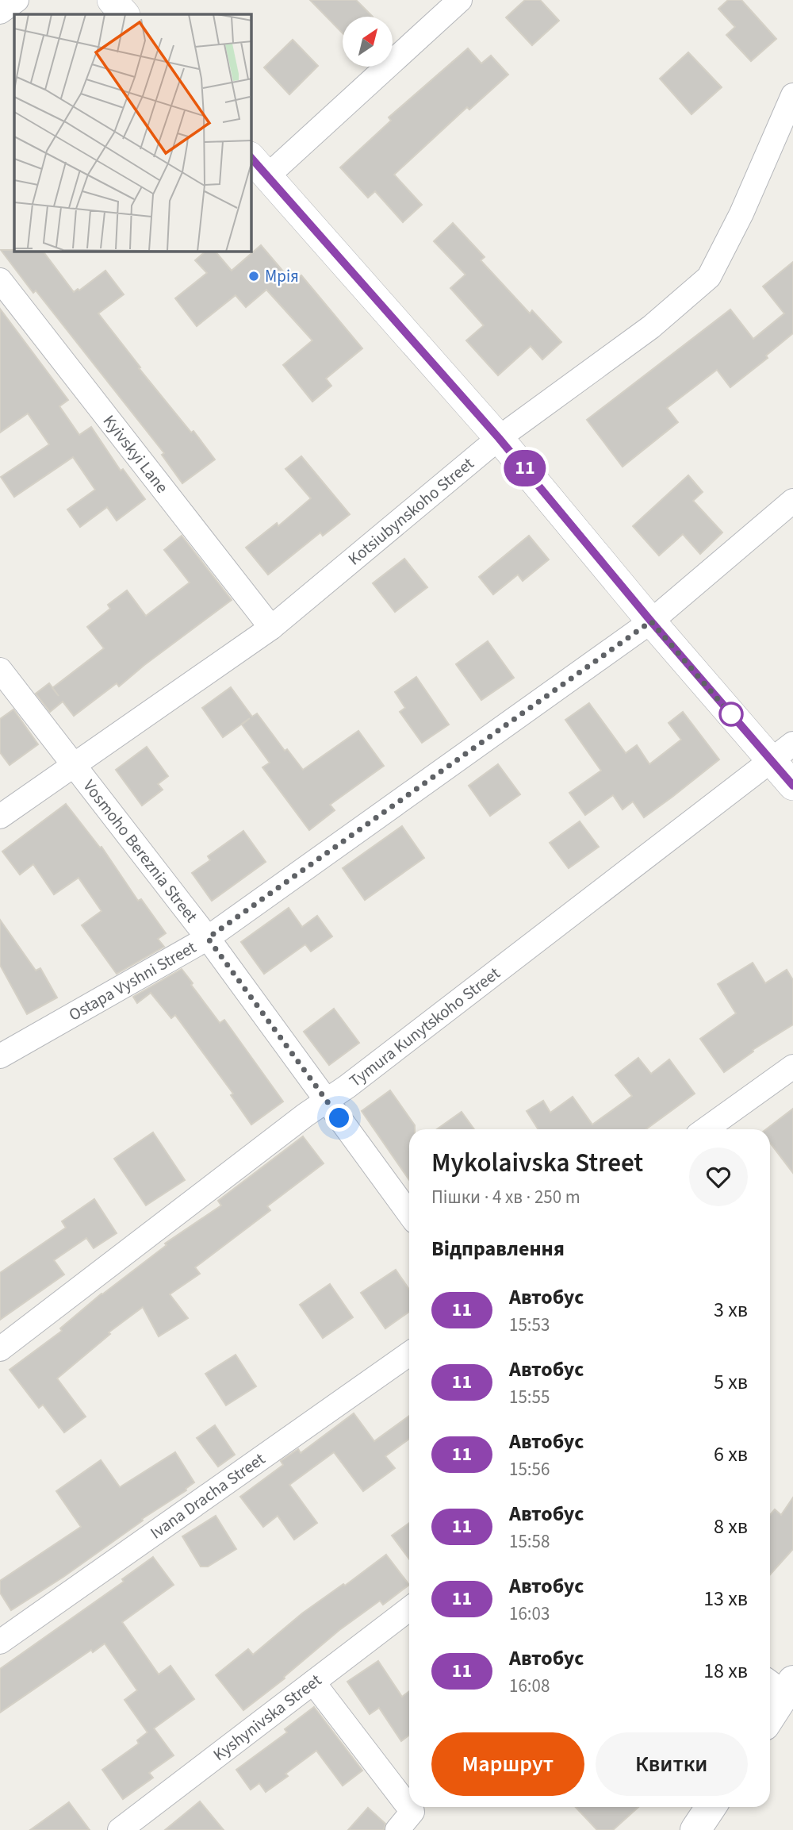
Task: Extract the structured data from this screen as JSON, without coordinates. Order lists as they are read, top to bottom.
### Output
{
  "streets": {
    "street": [
      "Kyivskyi Lane",
      "Kotsiubynskoho Street",
      "Vosmoho Bereznia Street",
      "Ostapa Vyshni Street",
      "Tymura Kunytskoho Street",
      "Ivana Dracha Street",
      "Kyshynivska Street"
    ]
  },
  "crossings": [
    ["Kyivskyi Lane", "Kotsiubynskoho Street"],
    ["Kotsiubynskoho Street", "Vosmoho Bereznia Street"],
    ["Vosmoho Bereznia Street", "Ostapa Vyshni Street"],
    ["Vosmoho Bereznia Street", "Tymura Kunytskoho Street"]
  ],
  "places": ["Мрія"],
  "lines": ["bus line 11"],
  "north": "top right",
  "page": {
    "on_map": "11",
    "heading": [
      ["Mykolaivska Street", "Пішки · 4 хв · 250 m"],
      "Відправлення"
    ],
    "list": [
      {
        "mark": "11",
        "name": "Автобус",
        "note": "15:53",
        "value": "3 хв"
      },
      {
        "mark": "11",
        "name": "Автобус",
        "note": "15:55",
        "value": "5 хв"
      },
      {
        "mark": "11",
        "name": "Автобус",
        "note": "15:56",
        "value": "6 хв"
      },
      {
        "mark": "11",
        "name": "Автобус",
        "note": "15:58",
        "value": "8 хв"
      },
      {
        "mark": "11",
        "name": "Автобус",
        "note": "16:03",
        "value": "13 хв"
      },
      {
        "mark": "11",
        "name": "Автобус",
        "note": "16:08",
        "value": "18 хв"
      }
    ],
    "buttons": ["Маршрут", "Квитки"]
  }
}
